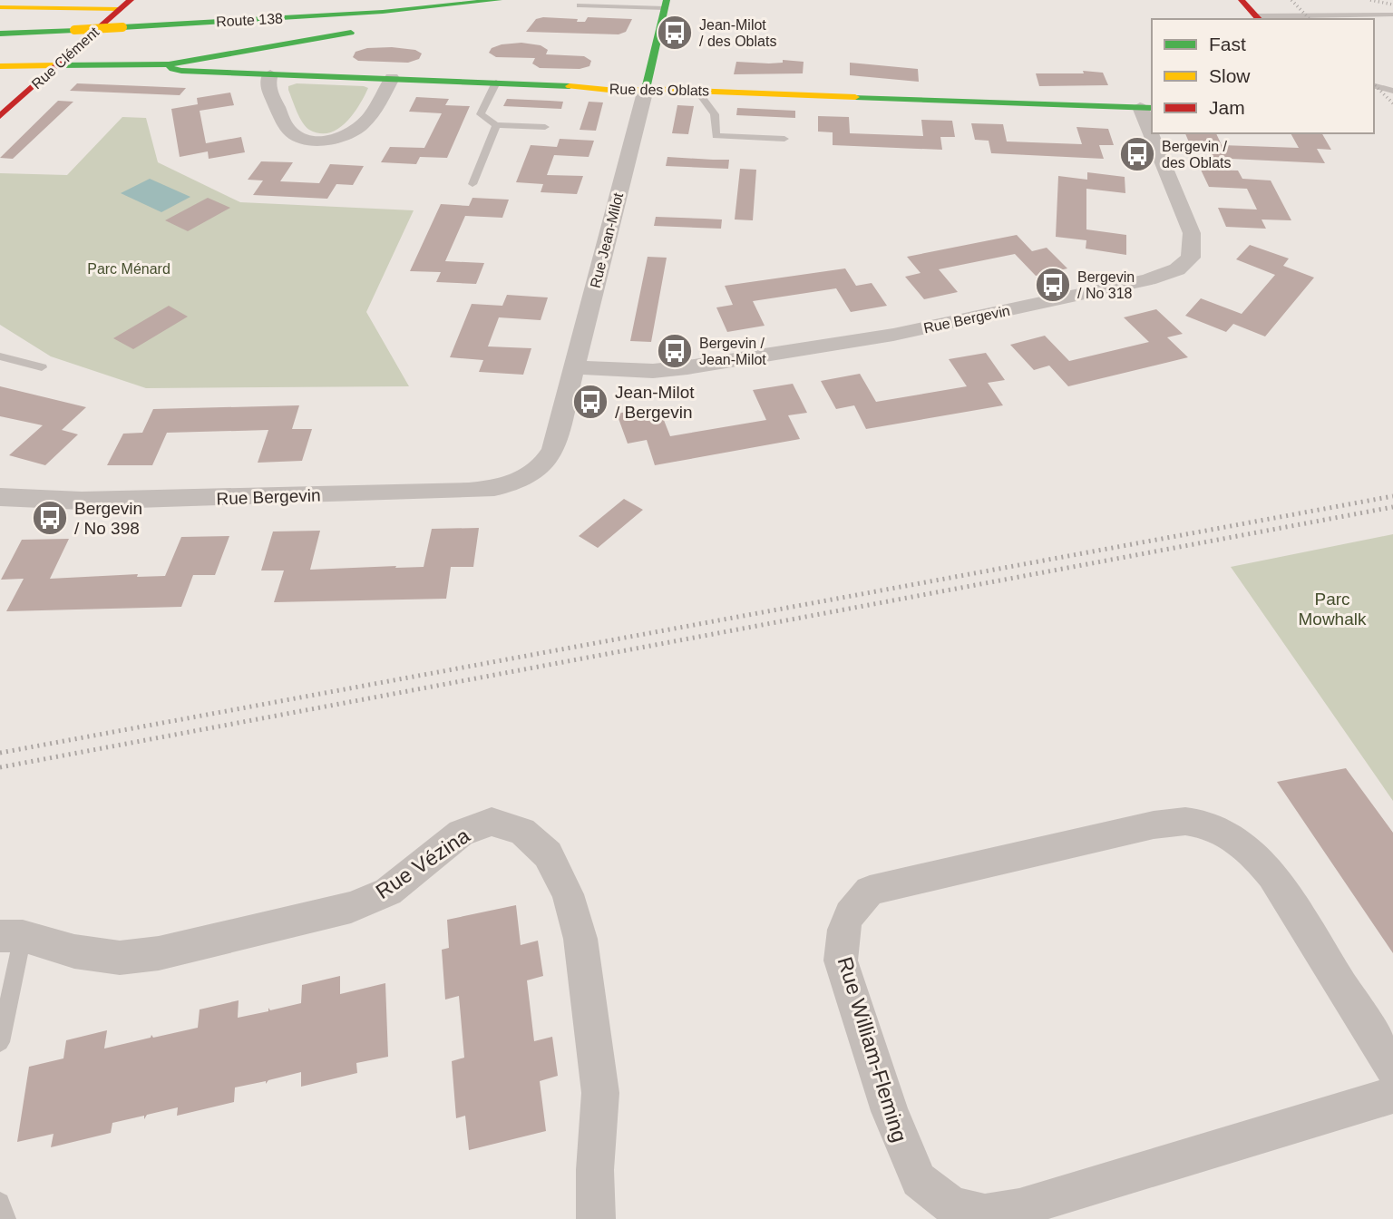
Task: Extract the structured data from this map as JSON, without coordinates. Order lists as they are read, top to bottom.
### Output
{
  "streets": {
    "main road": [
      "Route 138",
      "Rue Clément",
      "Rue des Oblats",
      "Rue Jean-Milot"
    ],
    "street": ["Rue Bergevin", "Rue Vézina", "Rue William-Fleming"]
  },
  "crossings": [
    ["Rue des Oblats", "Rue Jean-Milot"],
    ["Rue Jean-Milot", "Rue Bergevin"]
  ],
  "parks": ["Parc Ménard", "Parc Mowhalk"],
  "places": {
    "bus stop": [
      "Jean-Milot / des Oblats",
      "Bergevin / des Oblats",
      "Bergevin / No 318",
      "Bergevin / Jean-Milot",
      "Jean-Milot / Bergevin",
      "Bergevin / No 398"
    ]
  },
  "legend": ["Fast", "Slow", "Jam"]
}
